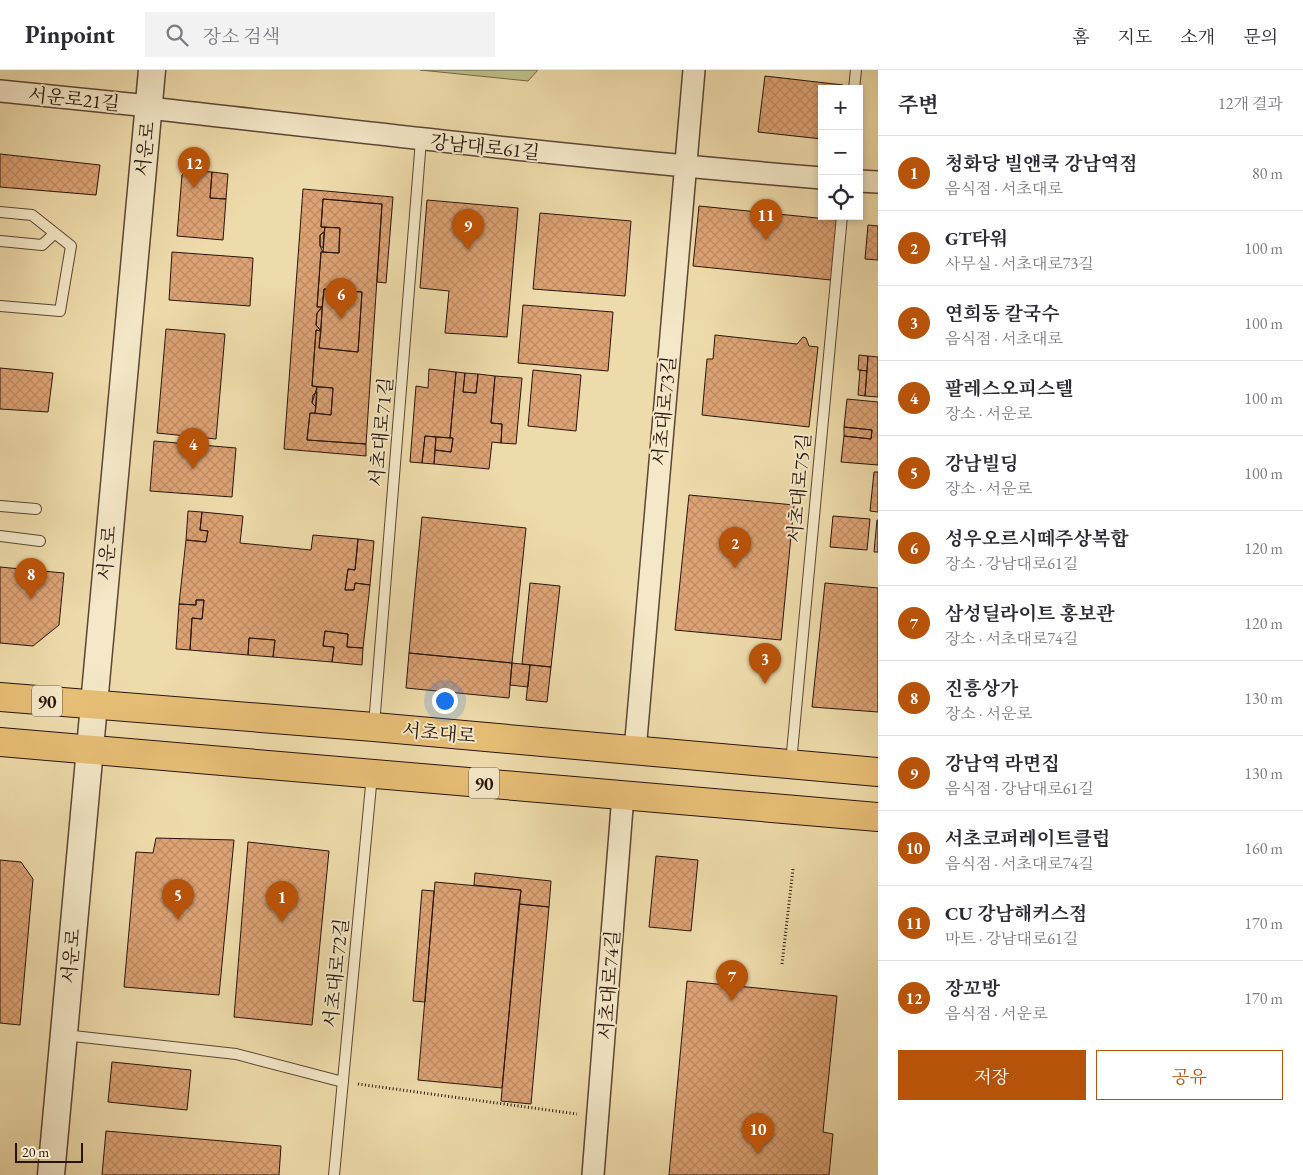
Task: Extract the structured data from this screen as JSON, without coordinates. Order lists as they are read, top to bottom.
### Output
{
  "streets": {
    "main road": ["90", "서초대로"],
    "street": [
      "서운로21길",
      "강남대로61길",
      "서운로",
      "서초대로73길",
      "서초대로74길"
    ],
    "lane": ["서초대로71길", "서초대로75길", "서초대로72길"]
  },
  "crossings": [
    ["서운로21길", "강남대로61길"],
    ["서운로21길", "서운로"],
    ["강남대로61길", "서운로"],
    ["강남대로61길", "서초대로73길"],
    ["강남대로61길", "서초대로71길"],
    ["서운로", "90"],
    ["서운로", "서초대로"],
    ["서초대로73길", "서초대로"],
    ["서초대로71길", "서초대로"],
    ["서초대로75길", "서초대로"],
    ["90", "서초대로72길"],
    ["90", "서초대로74길"]
  ],
  "scale_bar": "20 m",
  "page": {
    "header": "Pinpoint",
    "search": "장소 검색",
    "nav": [
      "홈",
      "지도",
      "소개",
      "문의"
    ],
    "heading": ["주변", "12개 결과"],
    "map_buttons": ["+", "−"],
    "list": [
      {
        "mark": "1",
        "name": "청화당 빌앤쿡 강남역점",
        "note": "음식점 · 서초대로",
        "value": "80 m"
      },
      {
        "mark": "2",
        "name": "GT타워",
        "note": "사무실 · 서초대로73길",
        "value": "100 m"
      },
      {
        "mark": "3",
        "name": "연희동 칼국수",
        "note": "음식점 · 서초대로",
        "value": "100 m"
      },
      {
        "mark": "4",
        "name": "팔레스오피스텔",
        "note": "장소 · 서운로",
        "value": "100 m"
      },
      {
        "mark": "5",
        "name": "강남빌딩",
        "note": "장소 · 서운로",
        "value": "100 m"
      },
      {
        "mark": "6",
        "name": "성우오르시떼주상복합",
        "note": "장소 · 강남대로61길",
        "value": "120 m"
      },
      {
        "mark": "7",
        "name": "삼성딜라이트 홍보관",
        "note": "장소 · 서초대로74길",
        "value": "120 m"
      },
      {
        "mark": "8",
        "name": "진흥상가",
        "note": "장소 · 서운로",
        "value": "130 m"
      },
      {
        "mark": "9",
        "name": "강남역 라면집",
        "note": "음식점 · 강남대로61길",
        "value": "130 m"
      },
      {
        "mark": "10",
        "name": "서초코퍼레이트클럽",
        "note": "음식점 · 서초대로74길",
        "value": "160 m"
      },
      {
        "mark": "11",
        "name": "CU 강남해커스점",
        "note": "마트 · 강남대로61길",
        "value": "170 m"
      },
      {
        "mark": "12",
        "name": "장꼬방",
        "note": "음식점 · 서운로",
        "value": "170 m"
      }
    ],
    "pins": [
      "12",
      "11",
      "9",
      "6",
      "4",
      "2",
      "8",
      "3",
      "5",
      "1",
      "7",
      "10"
    ],
    "buttons": ["저장", "공유"],
    "scale": "20 m"
  }
}
